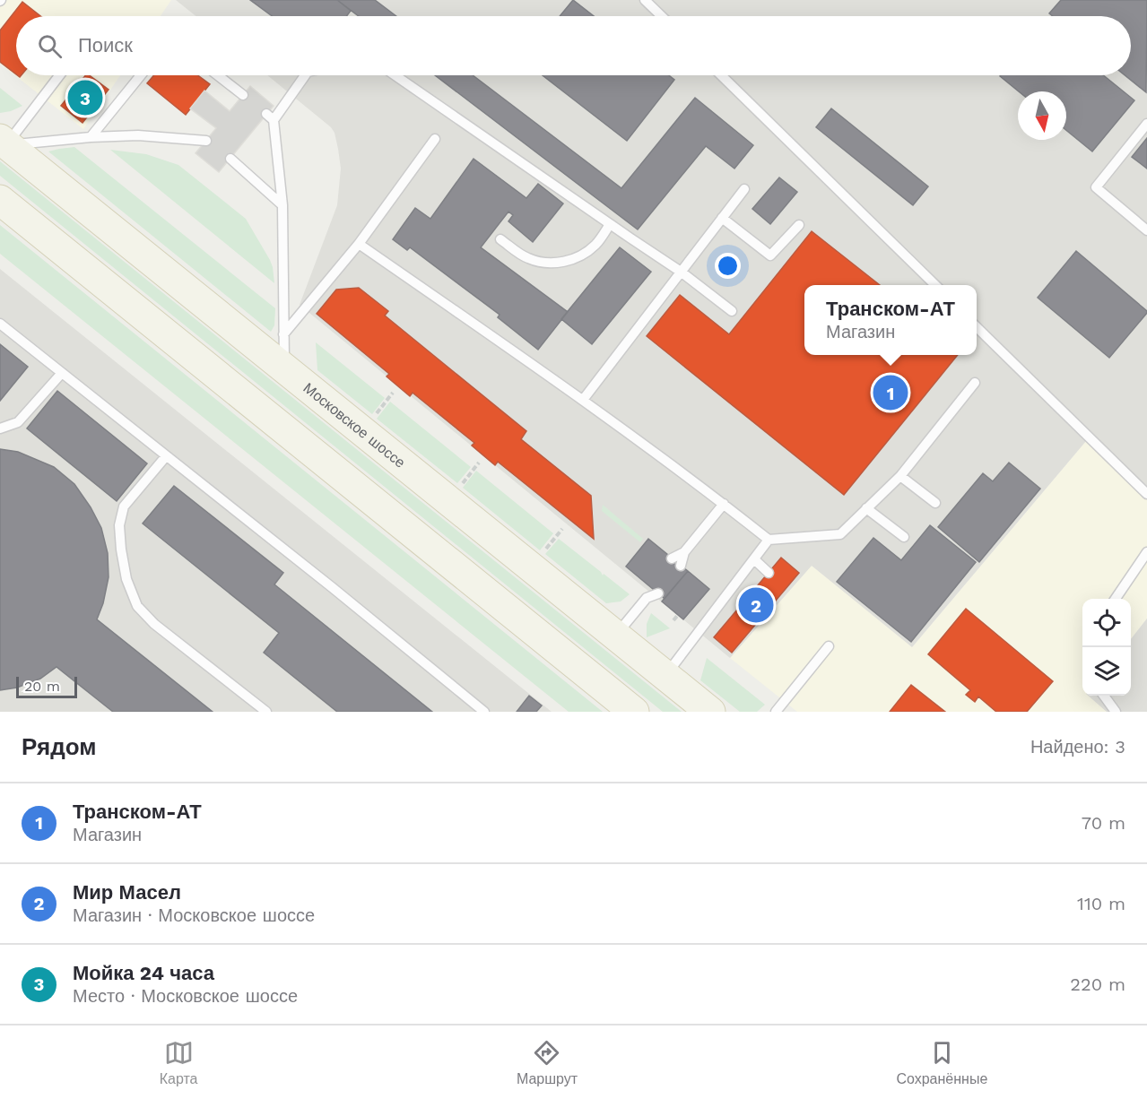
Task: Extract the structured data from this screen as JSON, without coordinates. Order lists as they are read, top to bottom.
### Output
{
  "streets": {
    "main road": ["Московское шоссе"]
  },
  "scale_bar": "20 m",
  "north": "bottom",
  "page": {
    "search": "Поиск",
    "pins": ["3", "1", "2"],
    "popup": ["Транском-АТ", "Магазин"],
    "scale": "20 m",
    "heading": ["Рядом", "Найдено: 3"],
    "list": [
      {
        "mark": "1",
        "name": "Транском-АТ",
        "note": "Магазин",
        "value": "70 m"
      },
      {
        "mark": "2",
        "name": "Мир Масел",
        "note": "Магазин · Московское шоссе",
        "value": "110 m"
      },
      {
        "mark": "3",
        "name": "Мойка 24 часа",
        "note": "Место · Московское шоссе",
        "value": "220 m"
      }
    ],
    "nav": ["Карта", "Маршрут", "Сохранённые"]
  }
}
